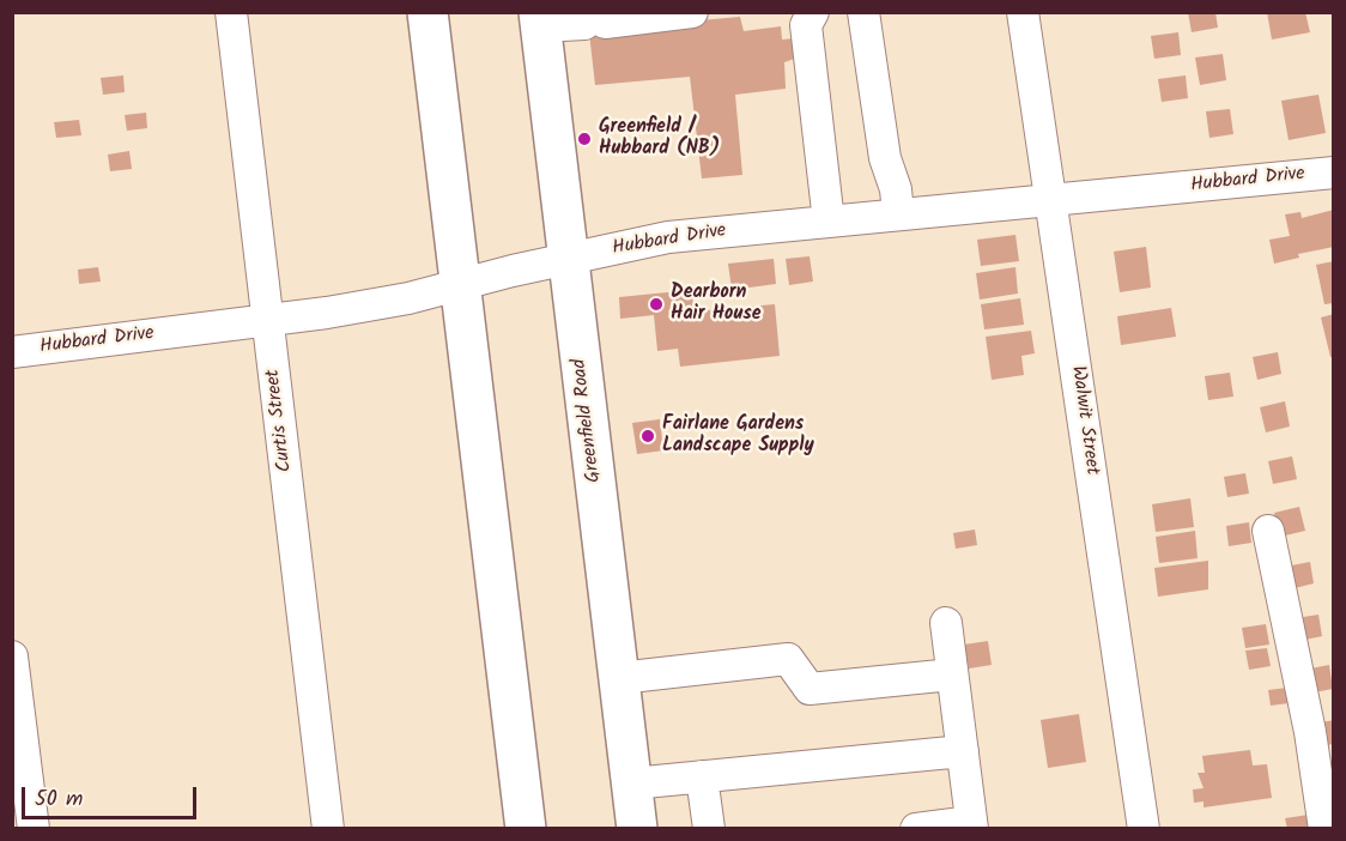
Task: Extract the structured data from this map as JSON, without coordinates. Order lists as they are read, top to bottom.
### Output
{
  "streets": {
    "main road": ["Greenfield Road"],
    "street": ["Hubbard Drive", "Curtis Street", "Walwit Street"]
  },
  "crossings": [
    ["Hubbard Drive", "Curtis Street"],
    ["Hubbard Drive", "Greenfield Road"],
    ["Hubbard Drive", "Walwit Street"]
  ],
  "places": ["Greenfield / Hubbard (NB)", "Dearborn Hair House", "Fairlane Gardens Landscape Supply"],
  "scale_bar": "50 m"
}
